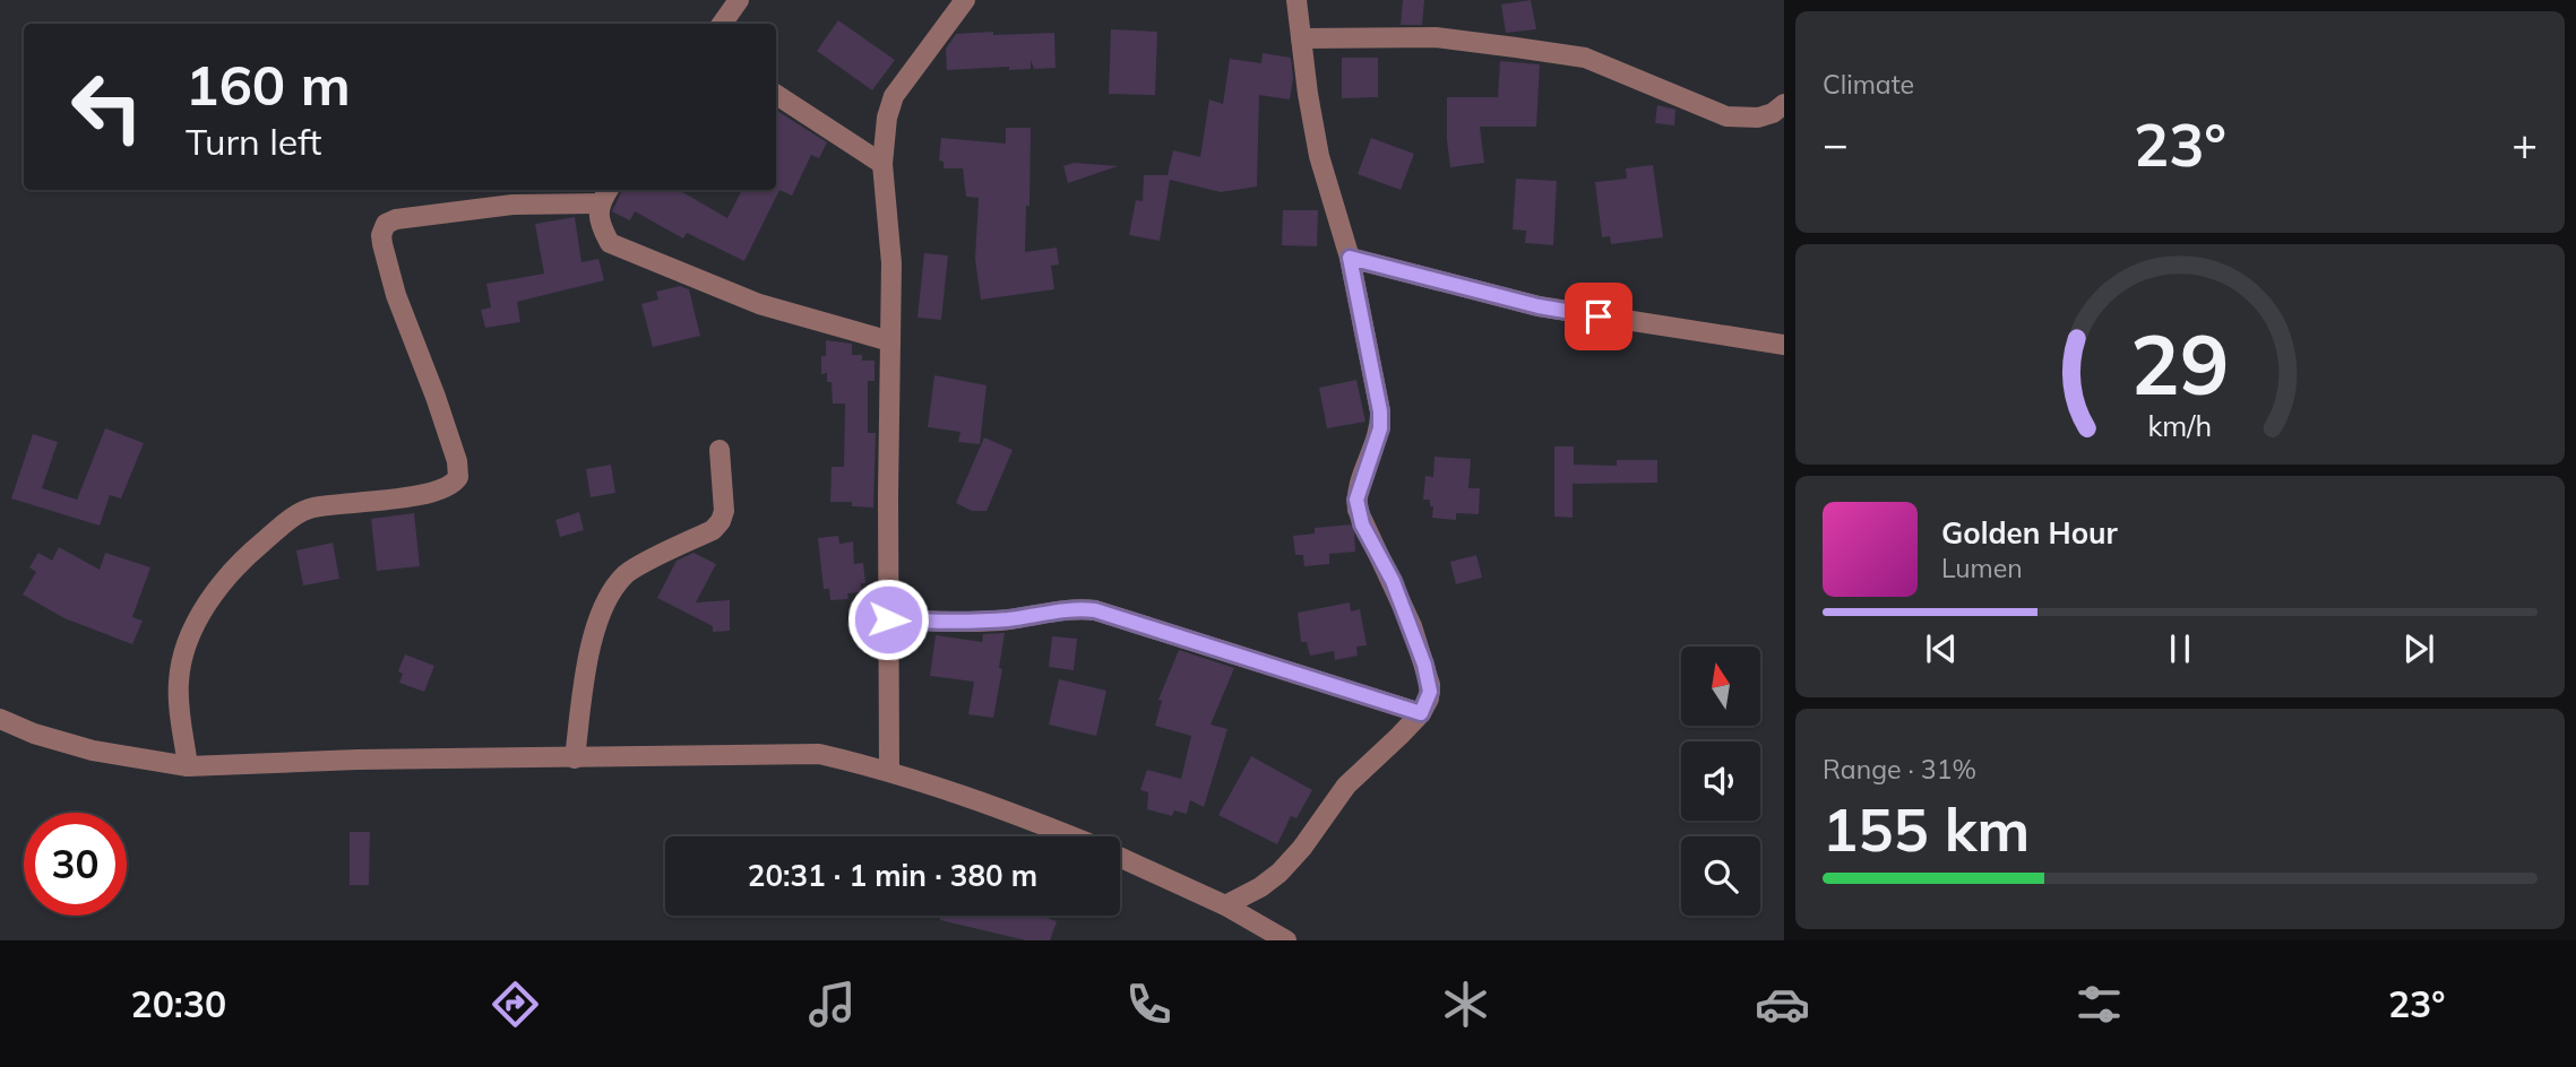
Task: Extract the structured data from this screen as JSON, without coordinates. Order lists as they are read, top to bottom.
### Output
{
  "north": "top",
  "page": {
    "tile": [
      "Climate",
      ["Range · 31%", "155 km"]
    ],
    "turn": ["160 m", "Turn left"],
    "heat": ["−", "23°", "+"],
    "song": ["Golden Hour", "Lumen"],
    "limit": "30",
    "trip": "20:31 · 1 min · 380 m",
    "tabs": ["20:30", "23°"],
    "gauge": ["29", "km/h"]
  }
}
